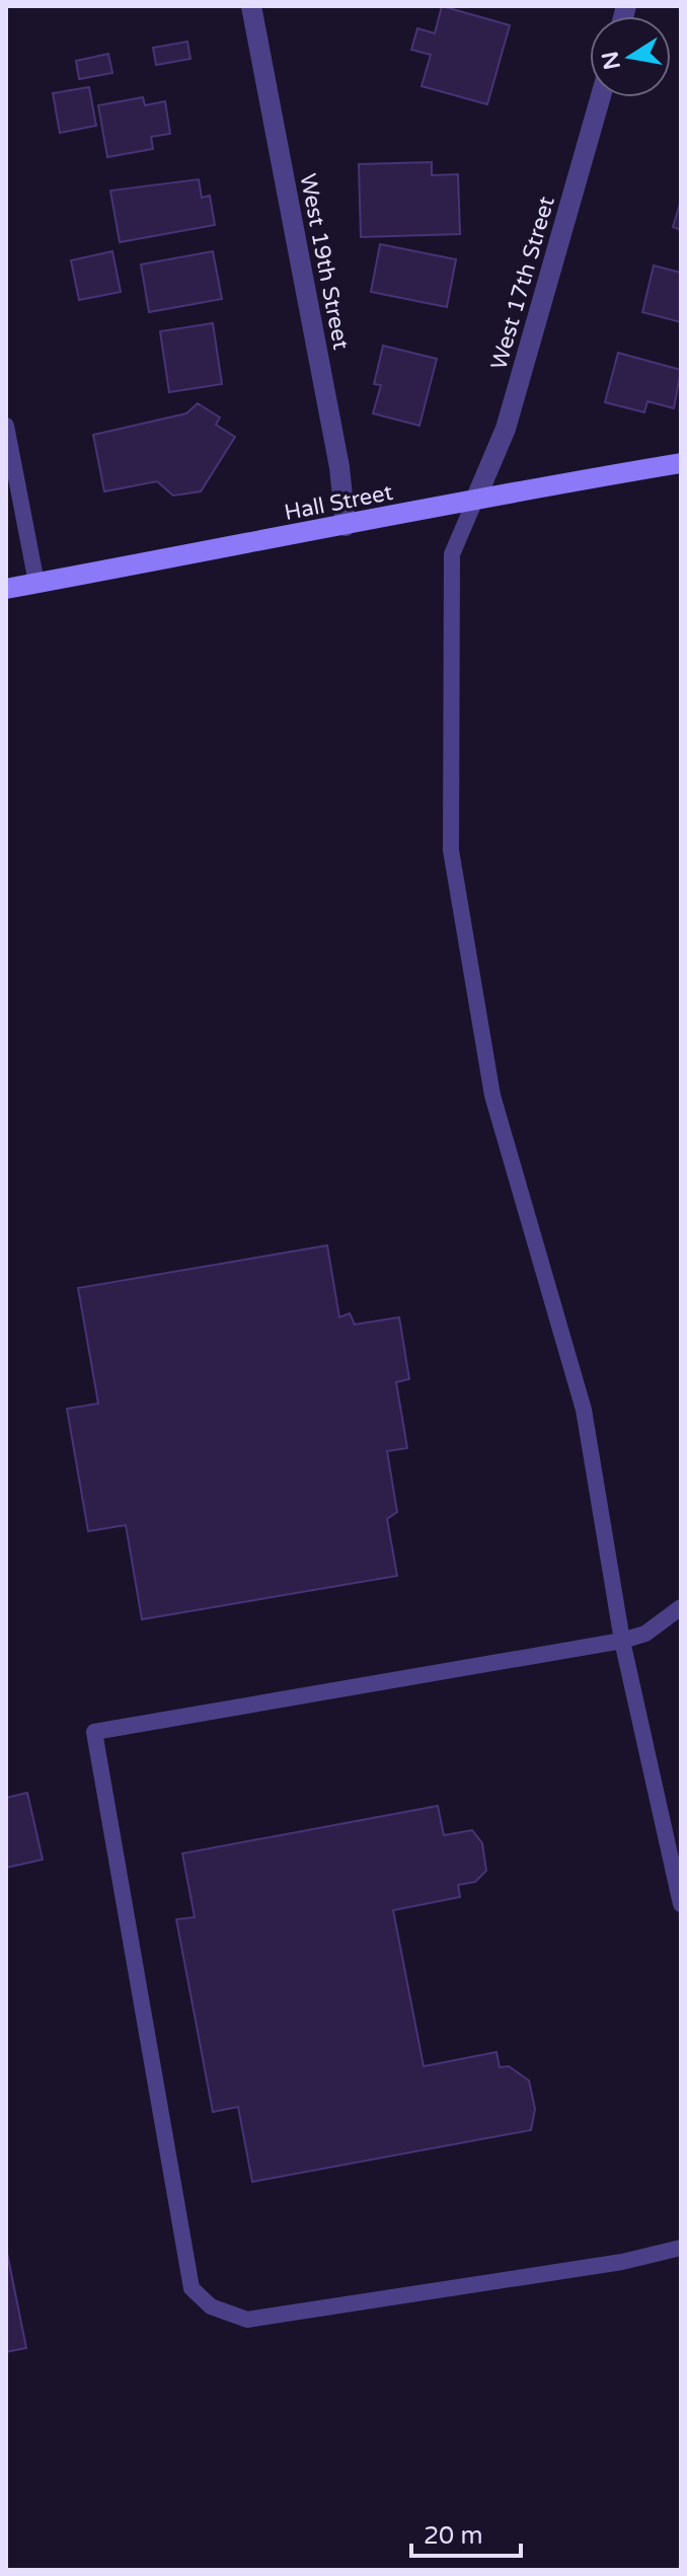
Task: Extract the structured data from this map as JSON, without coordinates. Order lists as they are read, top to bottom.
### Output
{
  "streets": {
    "street": ["West 19th Street", "West 17th Street", "Hall Street"]
  },
  "crossings": [
    ["West 19th Street", "Hall Street"],
    ["West 17th Street", "Hall Street"]
  ],
  "scale_bar": "20 m",
  "north": "left"
}
